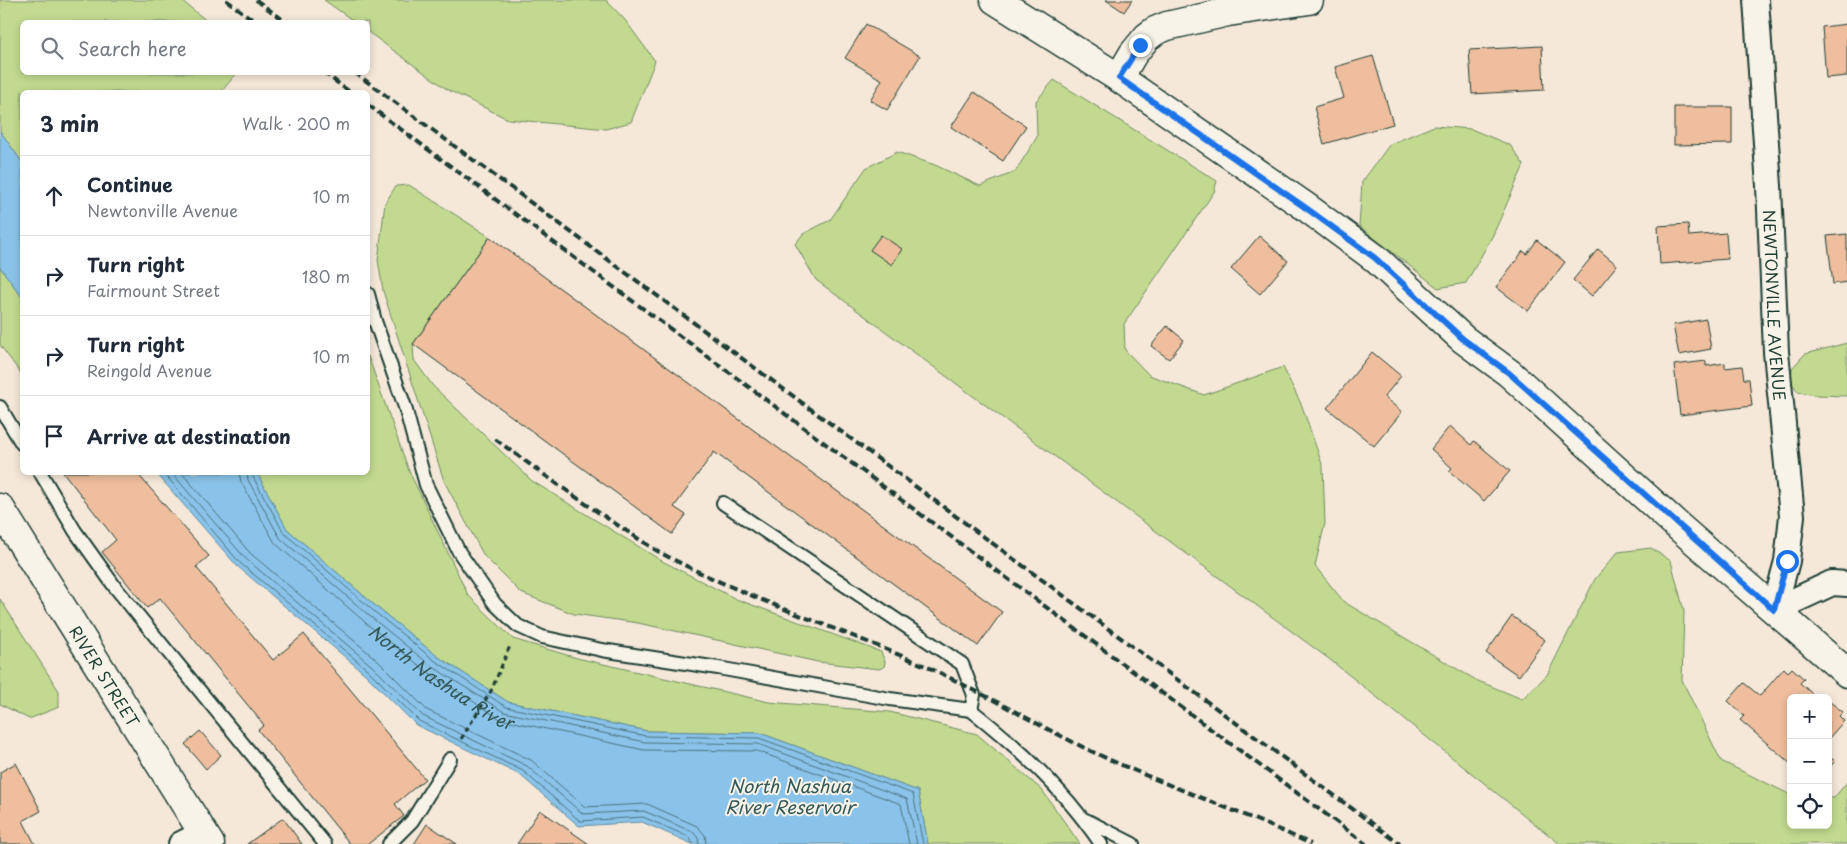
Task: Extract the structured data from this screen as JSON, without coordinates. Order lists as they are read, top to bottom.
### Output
{
  "streets": {
    "main road": ["RIVER STREET"],
    "street": ["NEWTONVILLE AVENUE"]
  },
  "water": ["North Nashua River", "North Nashua River Reservoir"],
  "page": {
    "search": "Search here",
    "heading": ["3 min", "Walk · 200 m"],
    "list": [
      ["Continue", "Newtonville Avenue", "10 m"],
      ["Turn right", "Fairmount Street", "180 m"],
      ["Turn right", "Reingold Avenue", "10 m"],
      "Arrive at destination"
    ],
    "map_buttons": ["+", "−"]
  }
}
